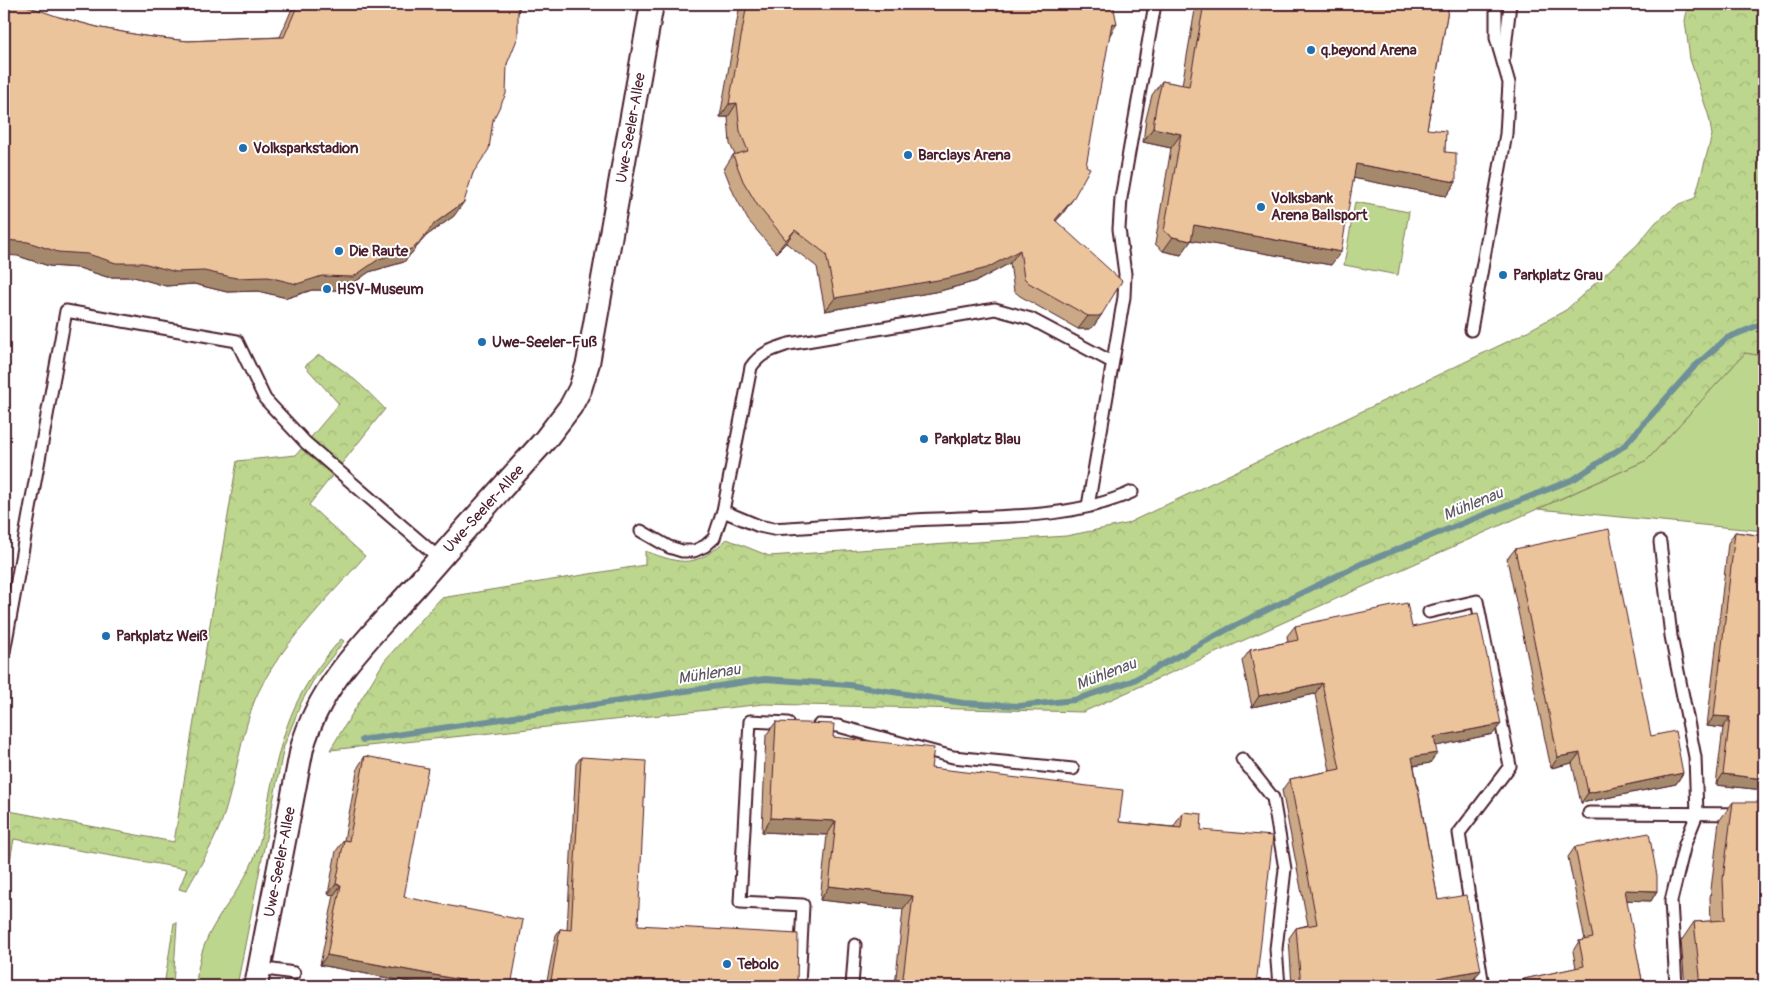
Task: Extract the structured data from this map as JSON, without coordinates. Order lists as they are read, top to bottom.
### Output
{
  "streets": {
    "street": ["Uwe-Seeler-Allee"]
  },
  "water": ["Mühlenau"],
  "places": [
    "q.beyond Arena",
    "Volksparkstadion",
    "Barclays Arena",
    "Volksbank Arena Ballsport",
    "Die Raute",
    "Parkplatz Grau",
    "HSV-Museum",
    "Uwe-Seeler-Fuß",
    "Parkplatz Blau",
    "Parkplatz Weiß",
    "Tebolo"
  ]
}
